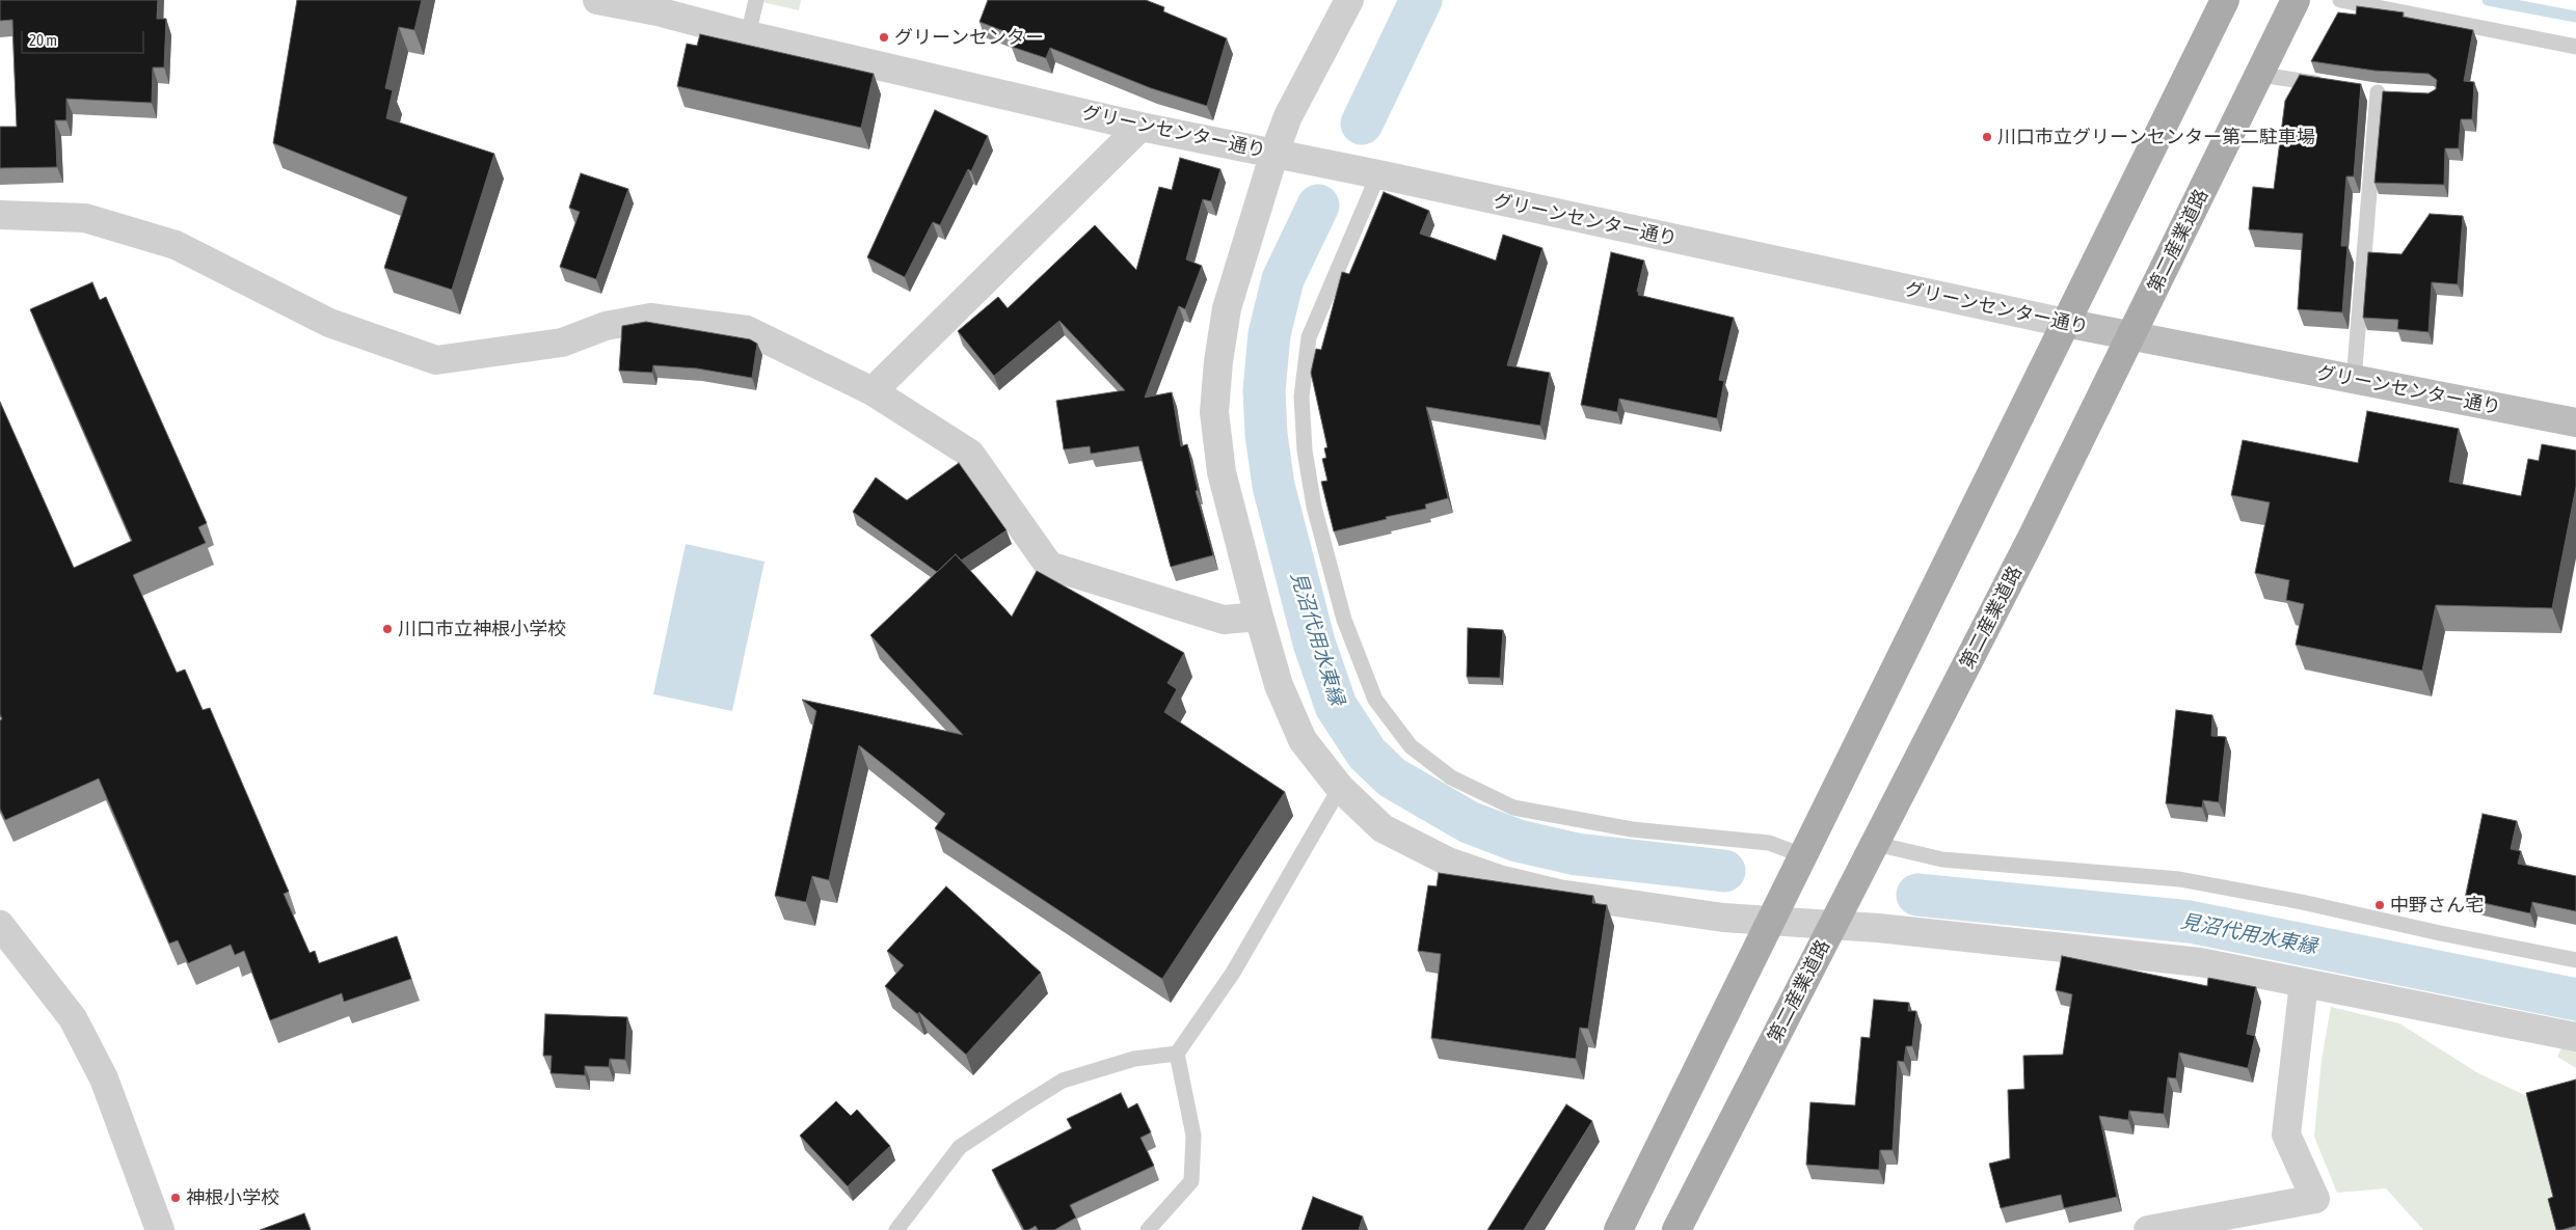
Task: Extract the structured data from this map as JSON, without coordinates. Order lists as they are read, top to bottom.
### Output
{
  "streets": {
    "main road": ["グリーンセンター通り", "第二産業道路"]
  },
  "crossings": [
    ["グリーンセンター通り", "第二産業道路"]
  ],
  "water": ["見沼代用水東縁"],
  "places": [
    "グリーンセンター",
    "川口市立グリーンセンター第二駐車場",
    "川口市立神根小学校",
    "中野さん宅",
    "神根小学校"
  ],
  "scale_bar": "20 m"
}
